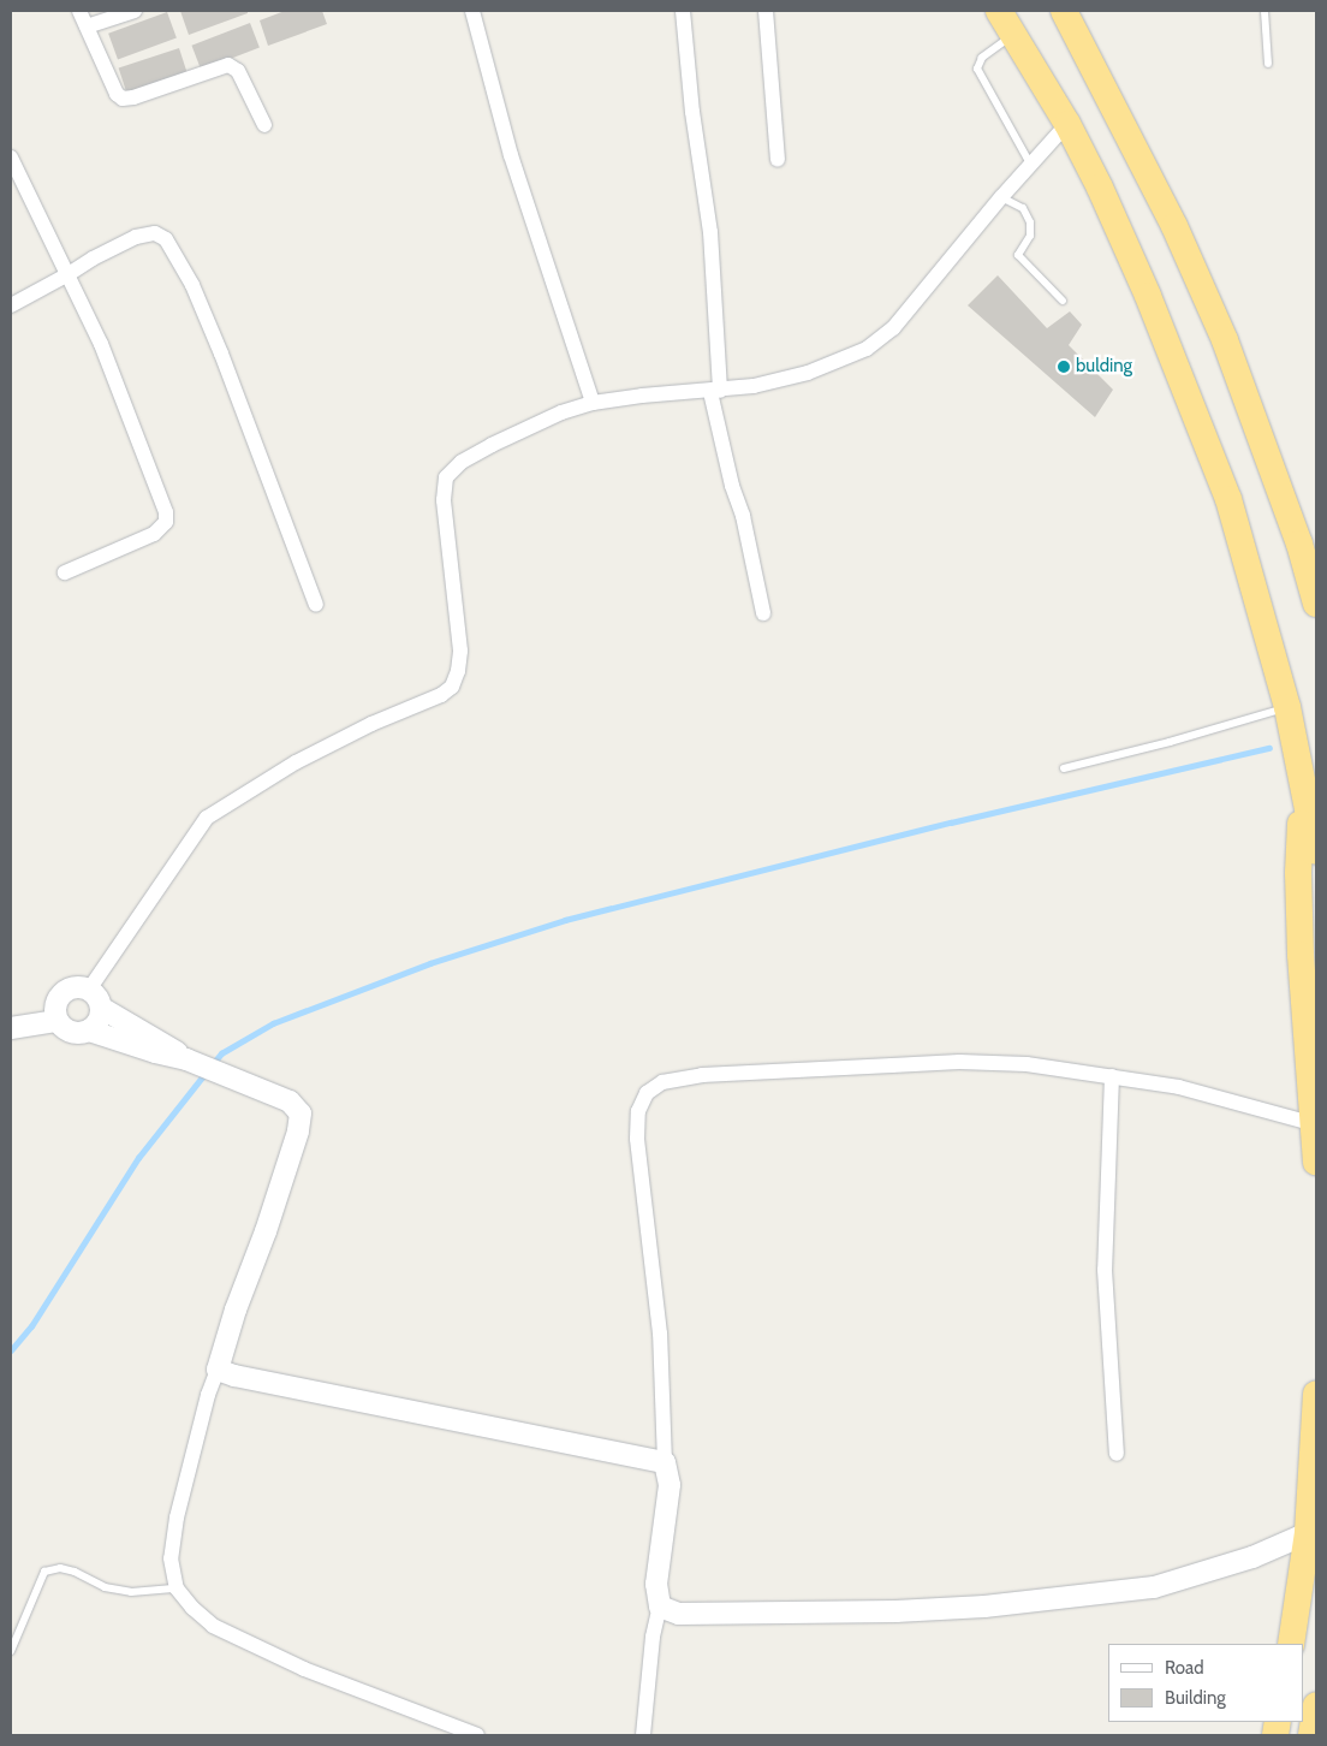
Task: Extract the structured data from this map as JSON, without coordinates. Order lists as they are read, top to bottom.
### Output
{
  "places": ["bulding"],
  "legend": ["Road", "Building"]
}
